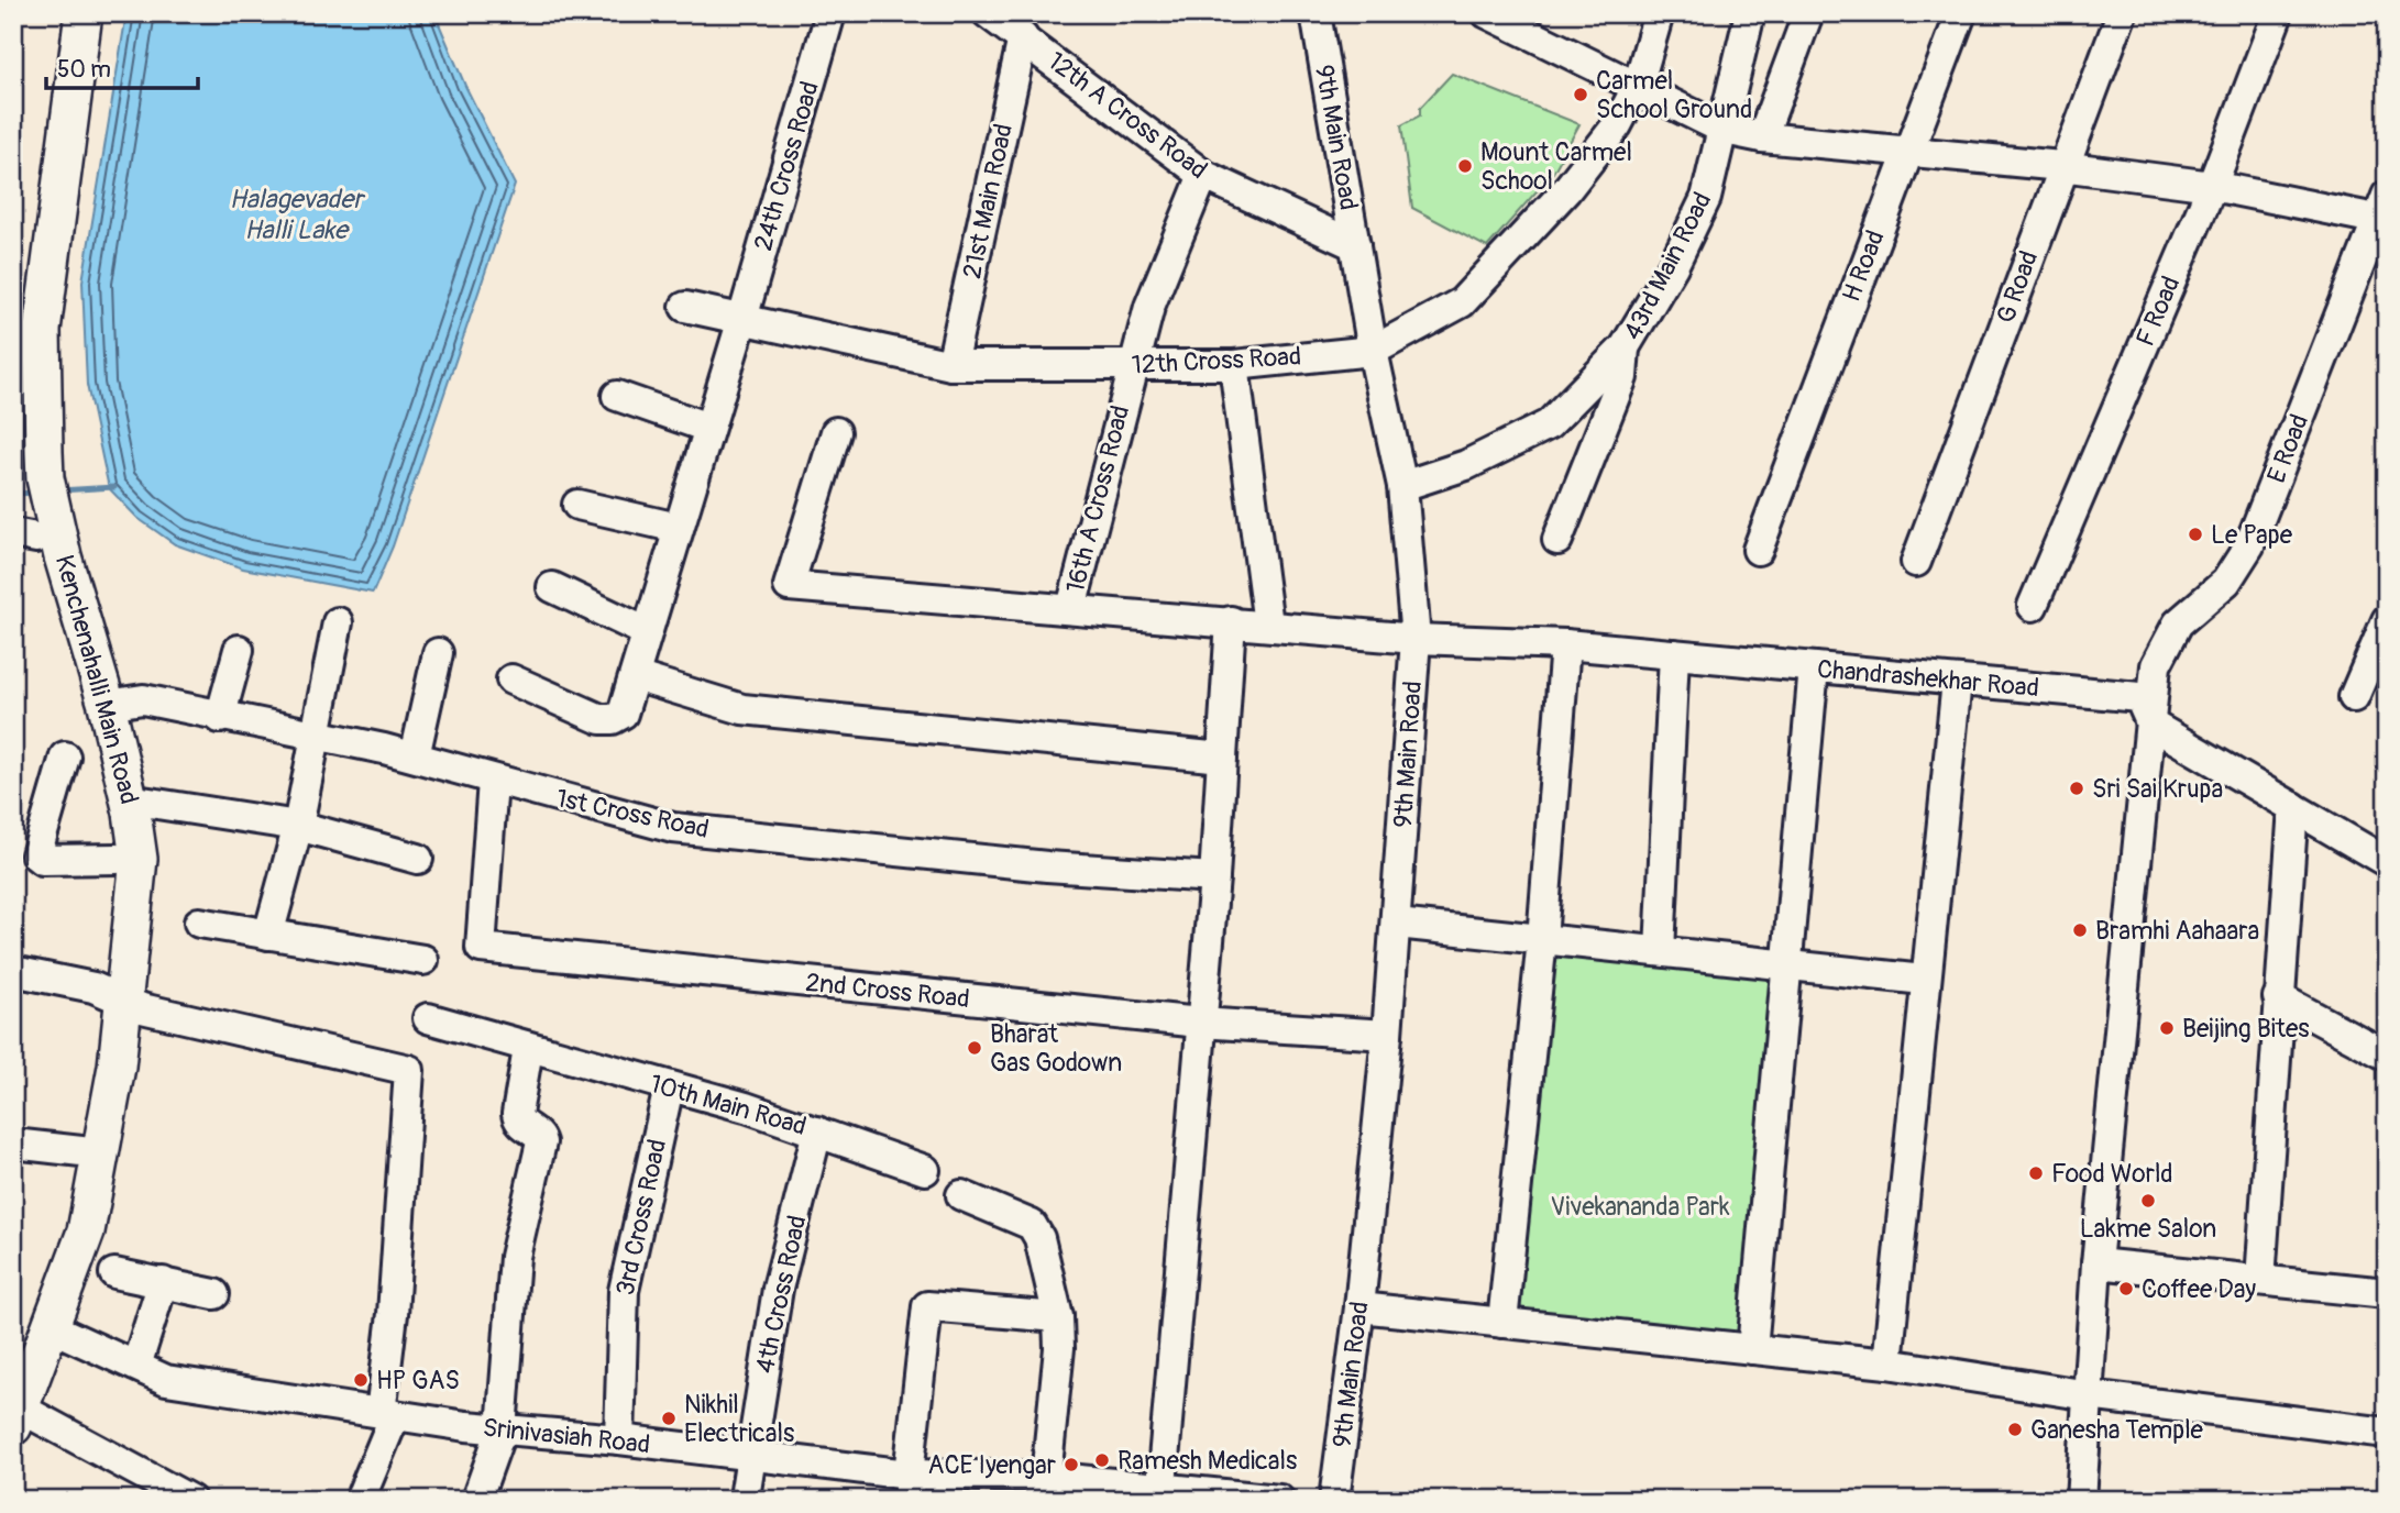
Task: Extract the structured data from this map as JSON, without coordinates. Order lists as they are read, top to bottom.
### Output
{
  "streets": {
    "main road": ["Kenchenahalli Main Road"],
    "street": [
      "12th A Cross Road",
      "9th Main Road",
      "24th Cross Road",
      "21st Main Road",
      "43rd Main Road",
      "H Road",
      "G Road",
      "F Road",
      "12th Cross Road",
      "E Road",
      "16th A Cross Road",
      "Chandrashekhar Road",
      "1st Cross Road",
      "2nd Cross Road",
      "10th Main Road",
      "3rd Cross Road",
      "4th Cross Road",
      "Srinivasiah Road"
    ]
  },
  "crossings": [
    ["12th A Cross Road", "9th Main Road"],
    ["12th A Cross Road", "21st Main Road"],
    ["12th A Cross Road", "16th A Cross Road"],
    ["9th Main Road", "43rd Main Road"],
    ["9th Main Road", "12th Cross Road"],
    ["9th Main Road", "Chandrashekhar Road"],
    ["9th Main Road", "2nd Cross Road"],
    ["24th Cross Road", "12th Cross Road"],
    ["21st Main Road", "12th Cross Road"],
    ["12th Cross Road", "16th A Cross Road"],
    ["E Road", "Chandrashekhar Road"],
    ["16th A Cross Road", "Chandrashekhar Road"],
    ["Kenchenahalli Main Road", "1st Cross Road"],
    ["Kenchenahalli Main Road", "Srinivasiah Road"],
    ["1st Cross Road", "2nd Cross Road"],
    ["10th Main Road", "3rd Cross Road"],
    ["10th Main Road", "4th Cross Road"],
    ["3rd Cross Road", "Srinivasiah Road"],
    ["4th Cross Road", "Srinivasiah Road"]
  ],
  "water": ["Halagevader Halli Lake"],
  "parks": ["Vivekananda Park"],
  "places": [
    "Carmel School Ground",
    "Mount Carmel School",
    "Le Pape",
    "Sri Sai Krupa",
    "Bramhi Aahaara",
    "Beijing Bites",
    "Bharat Gas Godown",
    "Food World",
    "Lakme Salon",
    "Coffee Day",
    "HP GAS",
    "Nikhil Electricals",
    "Ganesha Temple",
    "Ramesh Medicals",
    "ACE Iyengar"
  ],
  "scale_bar": "50 m"
}
